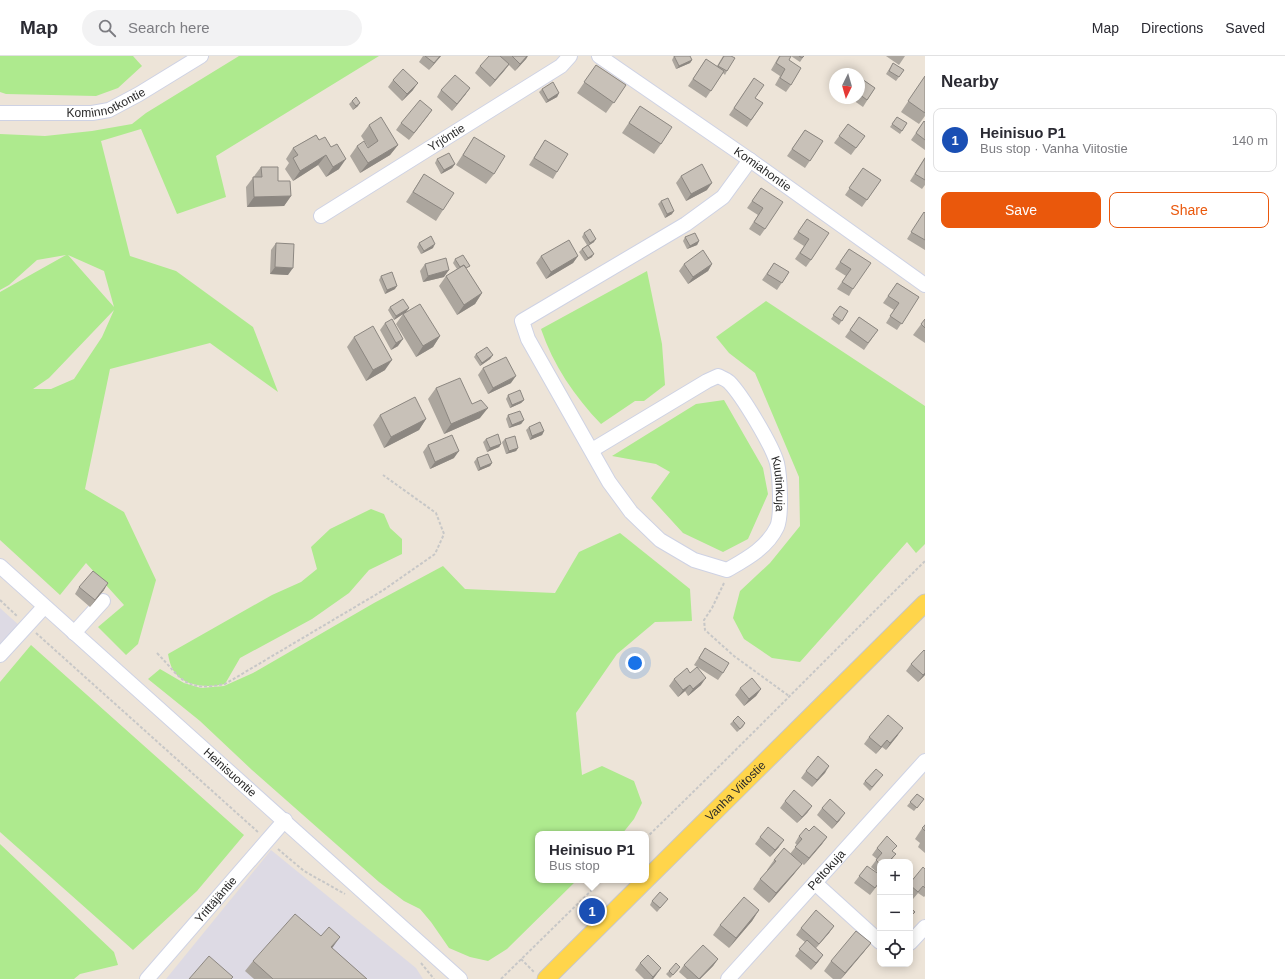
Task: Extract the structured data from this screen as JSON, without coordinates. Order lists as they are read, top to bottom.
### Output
{
  "streets": {
    "main road": ["Vanha Viitostie"],
    "street": [
      "Kominnotkontie",
      "Yrjöntie",
      "Komiahontie",
      "Kuutinkuja",
      "Heinisuontie",
      "Peltokuja",
      "Yrittäjäntie"
    ]
  },
  "crossings": [
    ["Heinisuontie", "Yrittäjäntie"]
  ],
  "north": "bottom",
  "page": {
    "header": "Map",
    "search": "Search here",
    "nav": ["Map", "Directions", "Saved"],
    "heading": "Nearby",
    "list": [
      {
        "mark": "1",
        "name": "Heinisuo P1",
        "note": "Bus stop · Vanha Viitostie",
        "value": "140 m"
      }
    ],
    "buttons": ["Save", "Share"],
    "popup": ["Heinisuo P1", "Bus stop"],
    "map_buttons": ["+", "−"],
    "pins": "1"
  }
}
